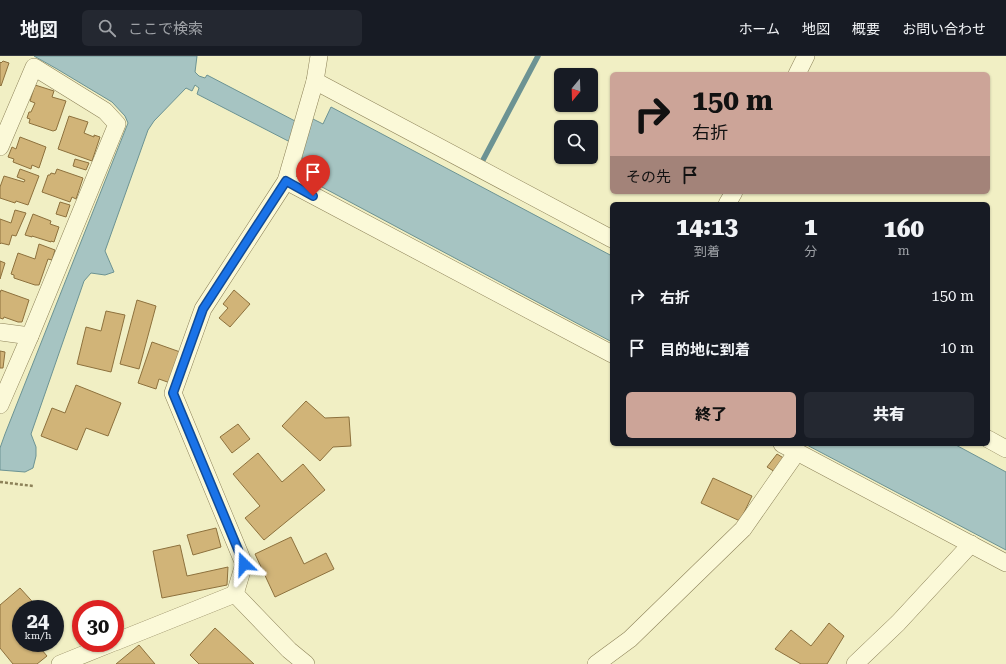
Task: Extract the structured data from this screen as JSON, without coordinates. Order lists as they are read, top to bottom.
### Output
{
  "north": "bottom",
  "page": {
    "header": "地図",
    "search": "ここで検索",
    "nav": [
      "ホーム",
      "地図",
      "概要",
      "お問い合わせ"
    ],
    "turn": ["150 m", "右折"],
    "then": "その先",
    "eta": [
      "14:13",
      "到着",
      "1",
      "分",
      "160",
      "m"
    ],
    "list": [
      {
        "name": "右折",
        "value": "150 m"
      },
      {
        "name": "目的地に到着",
        "value": "10 m"
      }
    ],
    "buttons": ["終了", "共有"],
    "speed": "24 km/h",
    "limit": "30"
  }
}
